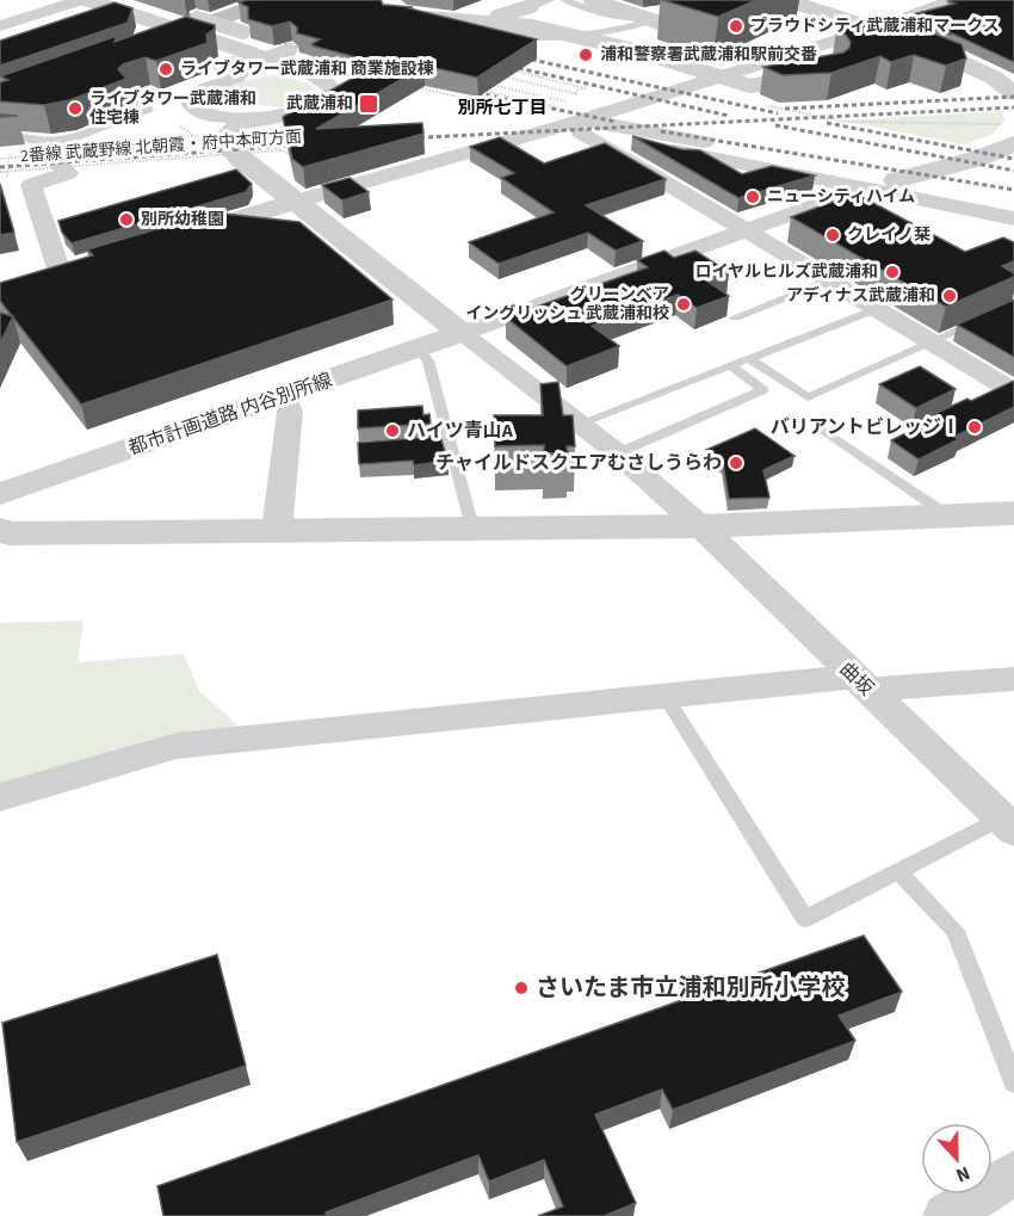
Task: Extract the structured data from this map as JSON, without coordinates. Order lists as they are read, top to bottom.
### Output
{
  "streets": {
    "street": ["都市計画道路 内谷別所線", "曲坂"],
    "path": ["2番線 武蔵野線 北朝霞・府中本町方面"]
  },
  "crossings": [
    ["都市計画道路 内谷別所線", "曲坂"]
  ],
  "districts": ["別所七丁目"],
  "places": {
    "other": [
      "プラウドシティ武蔵浦和マークス",
      "浦和警察署武蔵浦和駅前交番",
      "ライブタワー武蔵浦和 商業施設棟",
      "ライブタワー武蔵浦和 住宅棟",
      "ニューシティハイム",
      "別所幼稚園",
      "クレイノ栞",
      "ロイヤルヒルズ武蔵浦和",
      "アディナス武蔵浦和",
      "グリーンベア イングリッシュ 武蔵浦和校",
      "バリアントビレッジⅠ",
      "ハイツ青山A",
      "チャイルドスクエアむさしうらわ",
      "さいたま市立浦和別所小学校"
    ],
    "transit": ["武蔵浦和"]
  },
  "north": "bottom"
}
